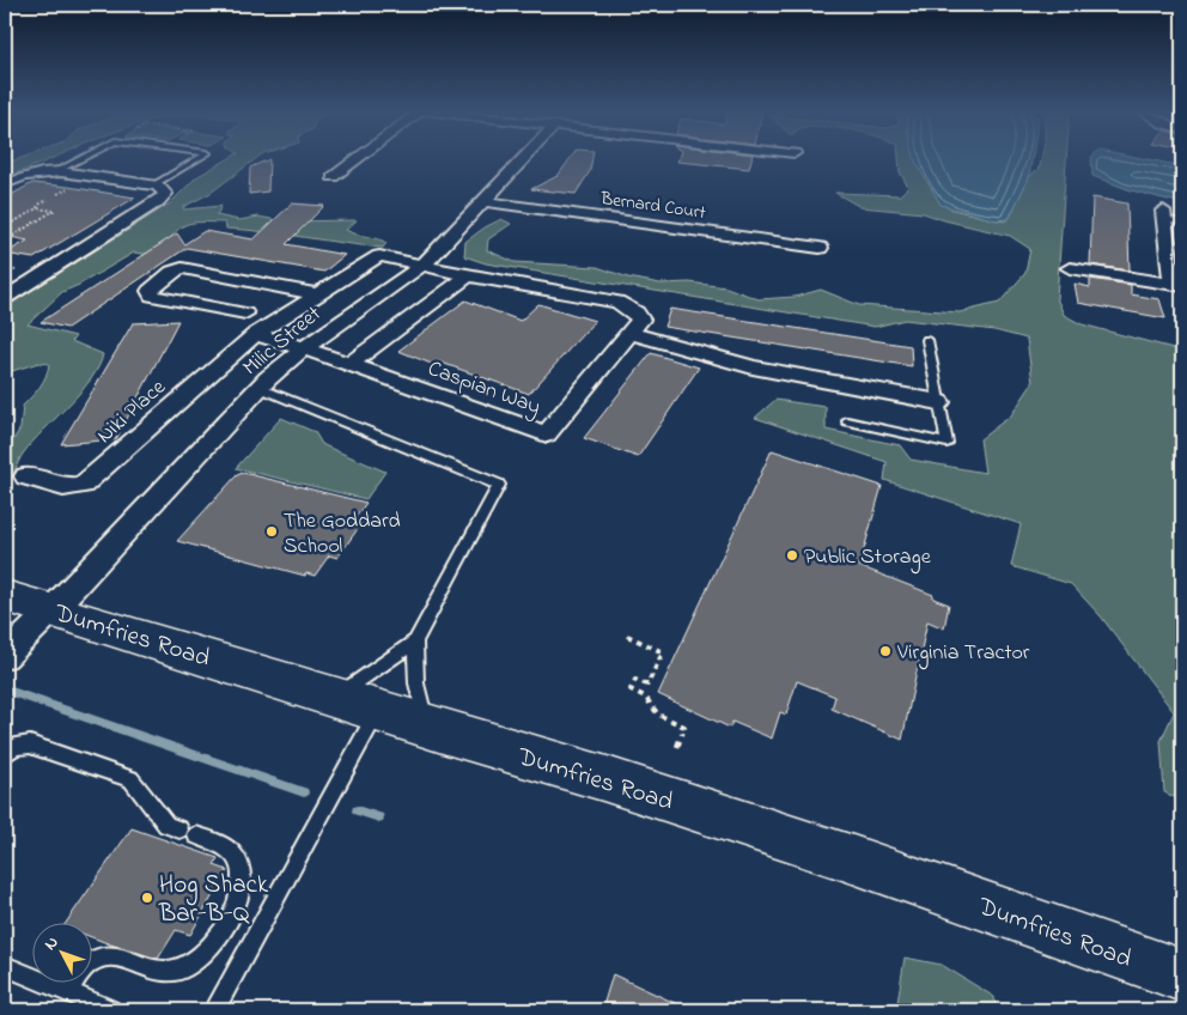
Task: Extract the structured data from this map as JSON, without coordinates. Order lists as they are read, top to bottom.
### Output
{
  "streets": {
    "main road": ["Dumfries Road"],
    "street": [
      "Bernard Court",
      "Milic Street",
      "Caspian Way",
      "Niki Place"
    ]
  },
  "crossings": [
    ["Bernard Court", "Milic Street"],
    ["Milic Street", "Caspian Way"],
    ["Milic Street", "Niki Place"],
    ["Milic Street", "Dumfries Road"]
  ],
  "places": [
    "The Goddard School",
    "Public Storage",
    "Virginia Tractor",
    "Hog Shack Bar-B-Q"
  ],
  "north": "top left"
}
